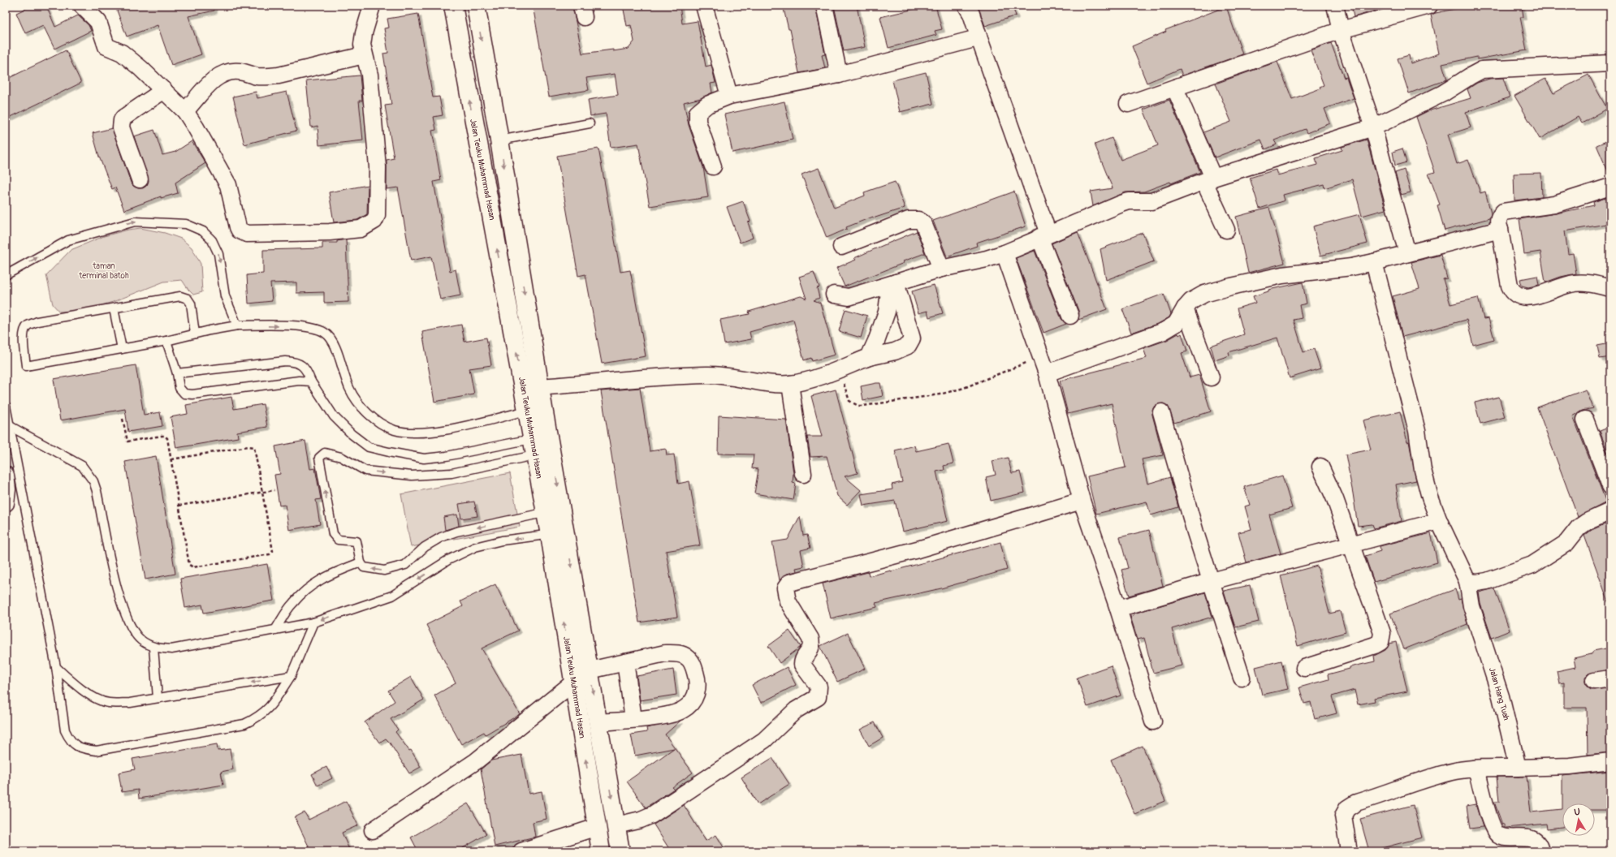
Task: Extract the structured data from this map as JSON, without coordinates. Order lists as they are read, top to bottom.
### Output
{
  "streets": {
    "highway": ["Jalan Teuku Muhammad Hasan"],
    "street": ["Jalan Hang Tuah"]
  },
  "parks": ["taman terminal batoh"],
  "north": "top"
}
